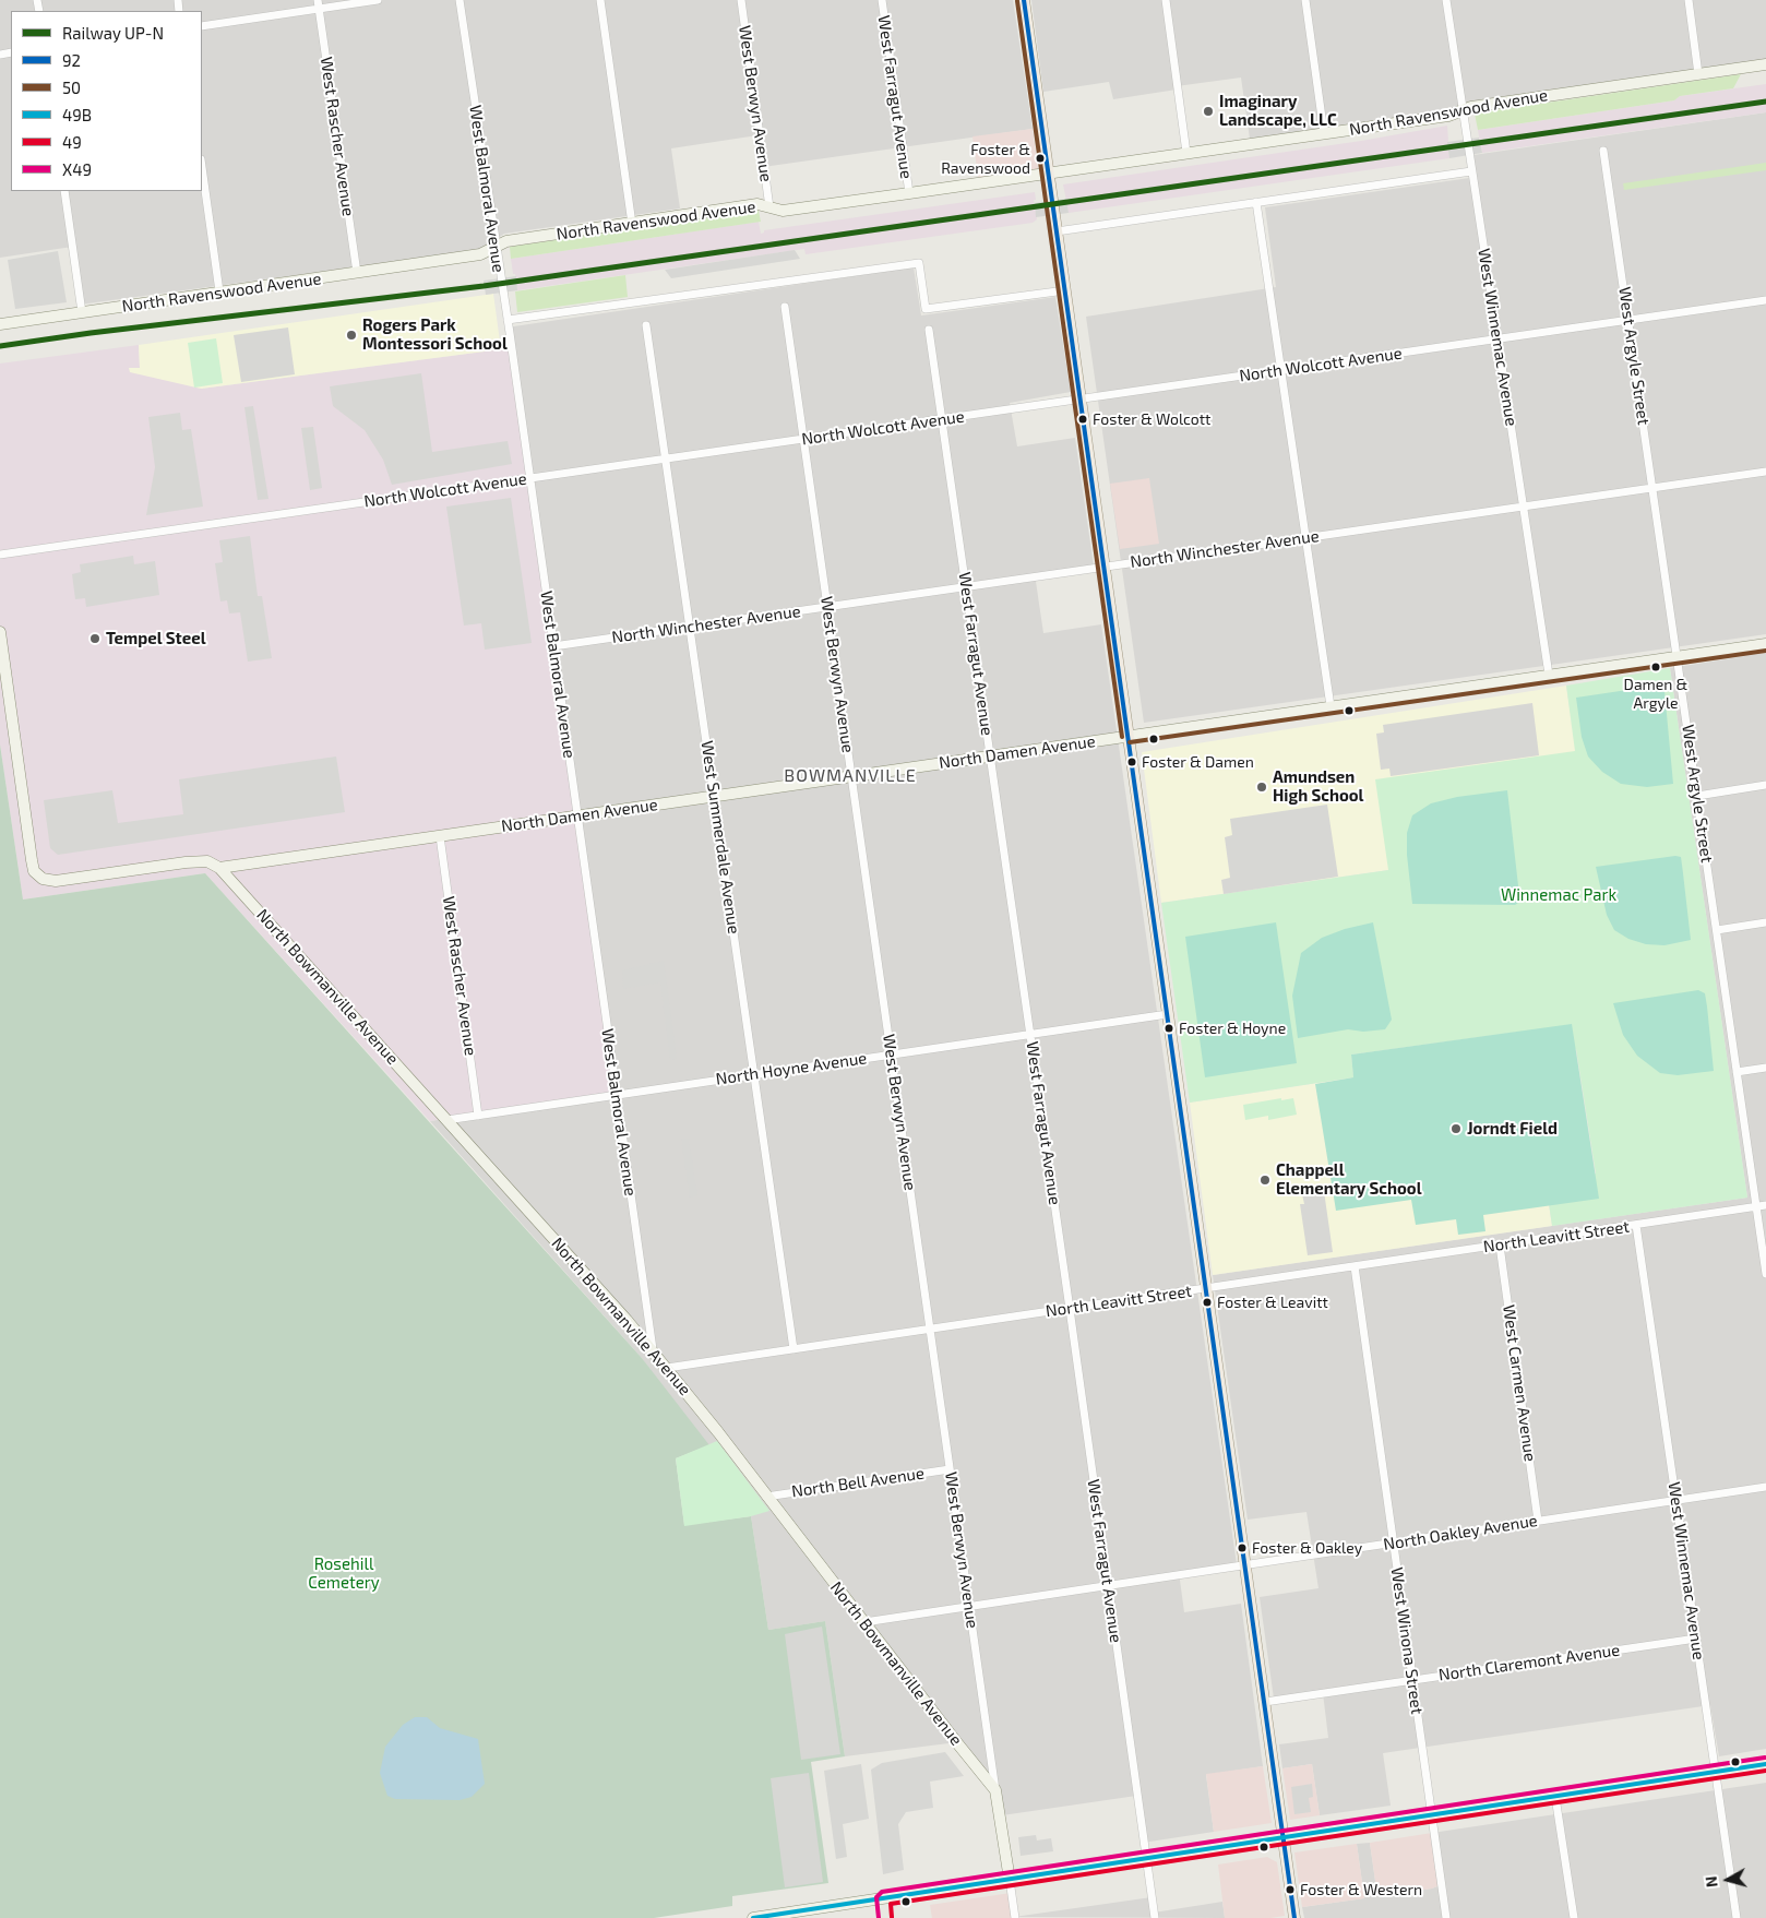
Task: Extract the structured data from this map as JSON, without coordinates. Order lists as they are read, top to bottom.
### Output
{
  "streets": {
    "street": [
      "West Farragut Avenue",
      "West Berwyn Avenue",
      "North Ravenswood Avenue",
      "West Rascher Avenue",
      "West Balmoral Avenue",
      "West Winnemac Avenue",
      "West Argyle Street",
      "North Wolcott Avenue",
      "North Winchester Avenue",
      "North Damen Avenue",
      "West Summerdale Avenue",
      "North Bowmanville Avenue",
      "North Hoyne Avenue",
      "North Leavitt Street",
      "West Carmen Avenue",
      "North Bell Avenue",
      "North Oakley Avenue",
      "West Winona Street",
      "North Claremont Avenue"
    ]
  },
  "crossings": [
    ["West Farragut Avenue", "North Ravenswood Avenue"],
    ["West Farragut Avenue", "North Wolcott Avenue"],
    ["West Farragut Avenue", "North Winchester Avenue"],
    ["West Farragut Avenue", "North Damen Avenue"],
    ["West Farragut Avenue", "North Hoyne Avenue"],
    ["West Farragut Avenue", "North Leavitt Street"],
    ["West Farragut Avenue", "North Oakley Avenue"],
    ["West Berwyn Avenue", "North Ravenswood Avenue"],
    ["West Berwyn Avenue", "North Wolcott Avenue"],
    ["West Berwyn Avenue", "North Winchester Avenue"],
    ["West Berwyn Avenue", "North Damen Avenue"],
    ["West Berwyn Avenue", "North Bowmanville Avenue"],
    ["West Berwyn Avenue", "North Hoyne Avenue"],
    ["West Berwyn Avenue", "North Leavitt Street"],
    ["West Berwyn Avenue", "North Bell Avenue"],
    ["West Berwyn Avenue", "North Oakley Avenue"],
    ["North Ravenswood Avenue", "West Rascher Avenue"],
    ["North Ravenswood Avenue", "West Balmoral Avenue"],
    ["North Ravenswood Avenue", "West Winnemac Avenue"],
    ["West Rascher Avenue", "North Damen Avenue"],
    ["West Rascher Avenue", "North Hoyne Avenue"],
    ["West Balmoral Avenue", "North Wolcott Avenue"],
    ["West Balmoral Avenue", "North Winchester Avenue"],
    ["West Balmoral Avenue", "North Damen Avenue"],
    ["West Balmoral Avenue", "North Bowmanville Avenue"],
    ["West Balmoral Avenue", "North Hoyne Avenue"],
    ["West Winnemac Avenue", "North Wolcott Avenue"],
    ["West Winnemac Avenue", "North Winchester Avenue"],
    ["West Winnemac Avenue", "North Damen Avenue"],
    ["West Winnemac Avenue", "North Leavitt Street"],
    ["West Winnemac Avenue", "North Oakley Avenue"],
    ["West Winnemac Avenue", "North Claremont Avenue"],
    ["West Argyle Street", "North Wolcott Avenue"],
    ["West Argyle Street", "North Winchester Avenue"],
    ["West Argyle Street", "North Damen Avenue"],
    ["West Argyle Street", "North Leavitt Street"],
    ["North Wolcott Avenue", "West Summerdale Avenue"],
    ["North Winchester Avenue", "West Summerdale Avenue"],
    ["North Damen Avenue", "West Summerdale Avenue"],
    ["North Damen Avenue", "North Bowmanville Avenue"],
    ["West Summerdale Avenue", "North Hoyne Avenue"],
    ["West Summerdale Avenue", "North Leavitt Street"],
    ["North Bowmanville Avenue", "North Hoyne Avenue"],
    ["North Bowmanville Avenue", "North Leavitt Street"],
    ["North Bowmanville Avenue", "North Bell Avenue"],
    ["North Bowmanville Avenue", "North Oakley Avenue"],
    ["North Leavitt Street", "West Carmen Avenue"],
    ["North Leavitt Street", "West Winona Street"],
    ["West Carmen Avenue", "North Oakley Avenue"],
    ["North Oakley Avenue", "West Winona Street"],
    ["West Winona Street", "North Claremont Avenue"]
  ],
  "districts": ["BOWMANVILLE"],
  "parks": ["Winnemac Park", "Rosehill Cemetery"],
  "places": [
    "Imaginary Landscape, LLC",
    "Foster & Ravenswood",
    "Rogers Park Montessori School",
    "Foster & Wolcott",
    "Tempel Steel",
    "Damen & Argyle",
    "Foster & Damen",
    "Amundsen High School",
    "Foster & Hoyne",
    "Jorndt Field",
    "Chappell Elementary School",
    "Foster & Leavitt",
    "Foster & Oakley",
    "Foster & Western"
  ],
  "lines": [
    "transit line 92",
    "transit line 50",
    "rail line UP-N",
    "transit line X49",
    "transit line 49B",
    "transit line 49"
  ],
  "legend": [
    "Railway UP-N",
    "92",
    "50",
    "49B",
    "49",
    "X49"
  ],
  "north": "left"
}
